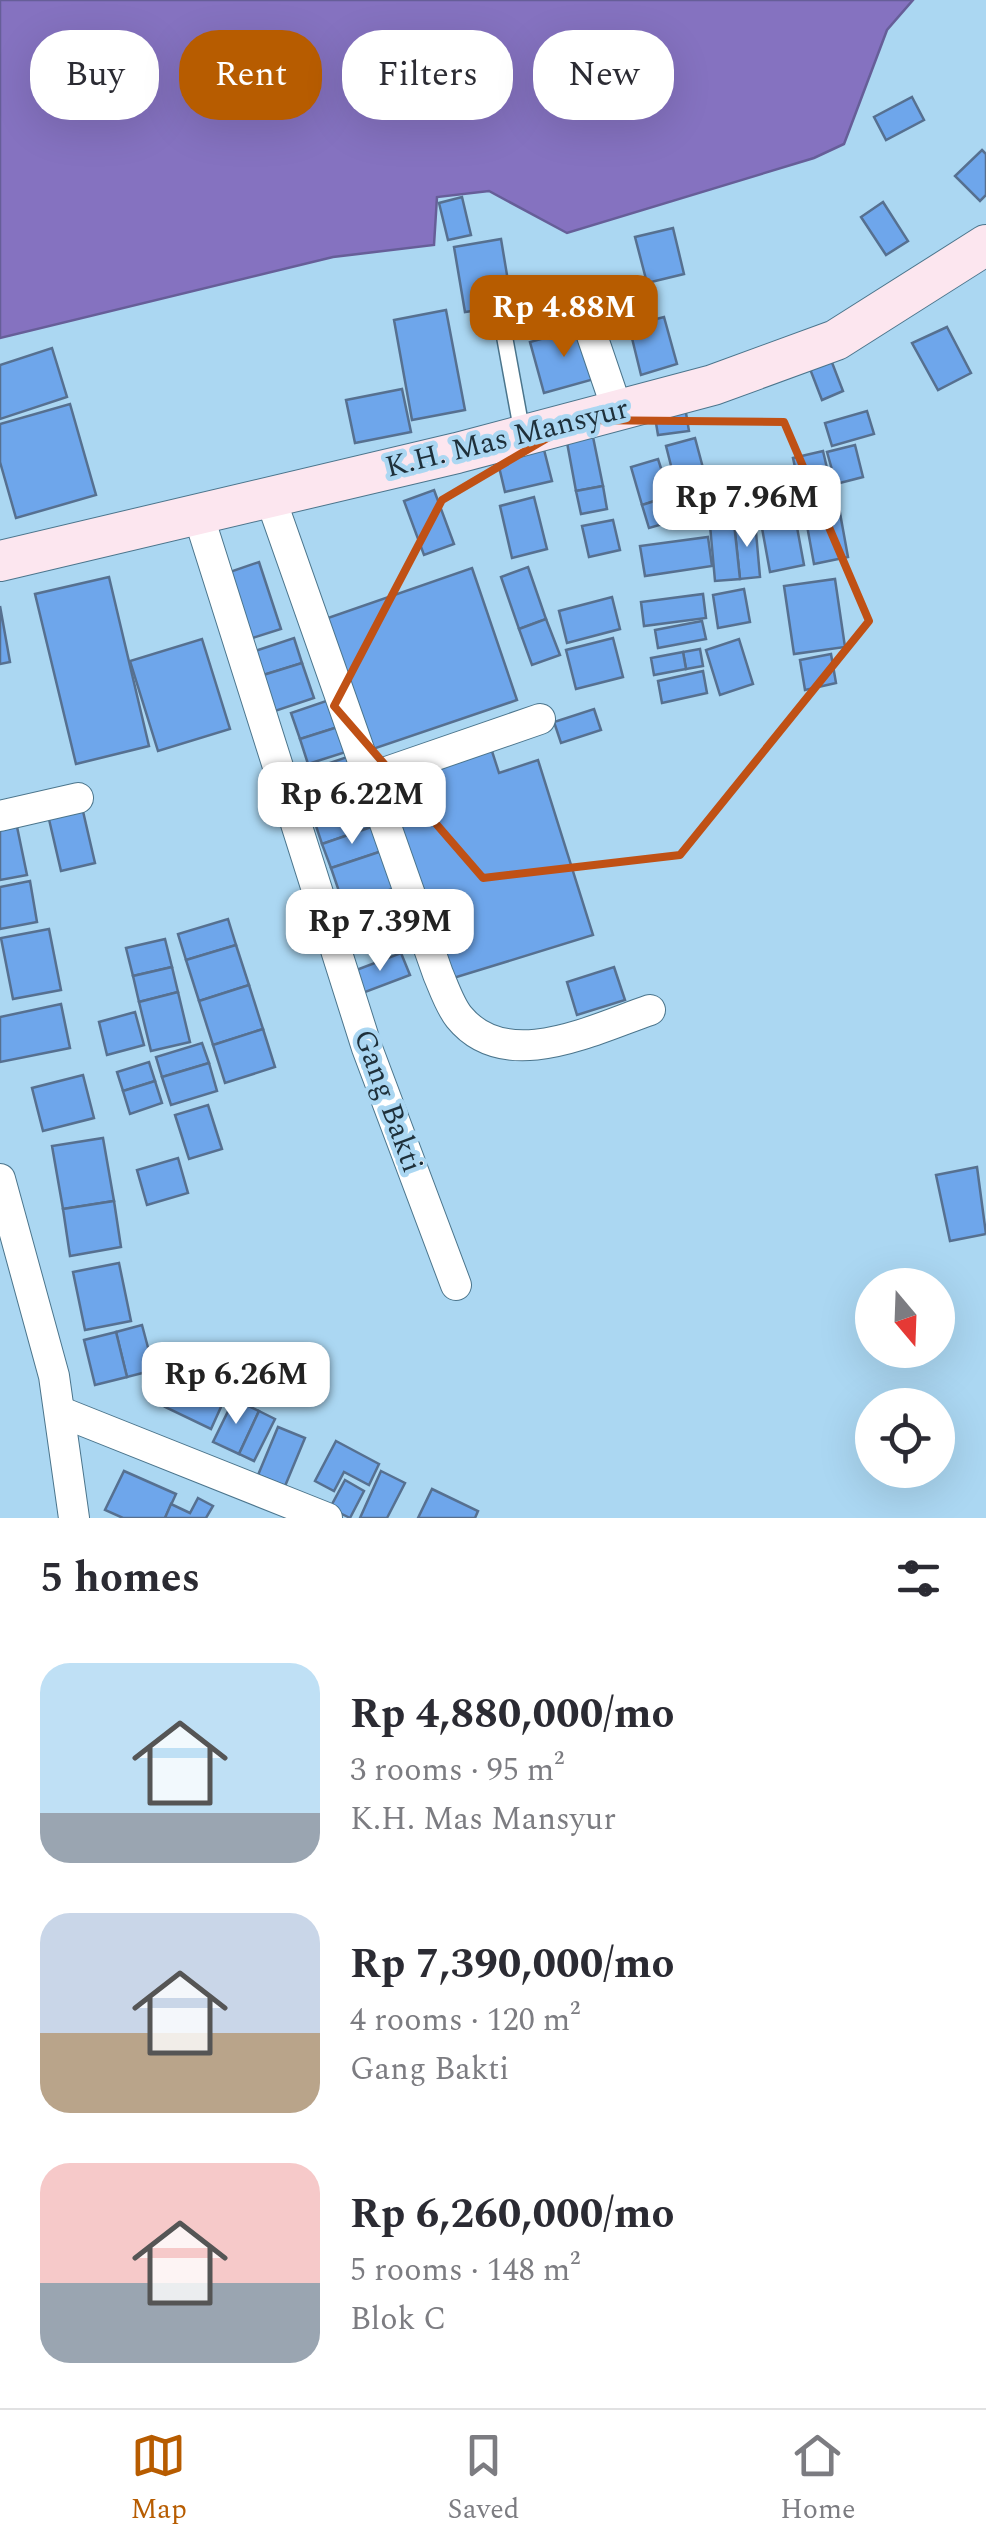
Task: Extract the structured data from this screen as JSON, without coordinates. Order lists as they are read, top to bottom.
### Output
{
  "streets": {
    "main road": ["K.H. Mas Mansyur"],
    "street": ["Gang Bakti"]
  },
  "crossings": [
    ["K.H. Mas Mansyur", "Gang Bakti"]
  ],
  "north": "bottom",
  "page": {
    "chip": [
      "Buy",
      "Rent",
      "Filters",
      "New"
    ],
    "price": [
      "Rp 4.88M",
      "Rp 7.96M",
      "Rp 6.22M",
      "Rp 7.39M",
      "Rp 6.26M"
    ],
    "heading": "5 homes",
    "list": [
      {
        "name": "Rp 4,880,000/mo",
        "note": "3 rooms · 95 m² · K.H. Mas Mansyur"
      },
      {
        "name": "Rp 7,390,000/mo",
        "note": "4 rooms · 120 m² · Gang Bakti"
      },
      {
        "name": "Rp 6,260,000/mo",
        "note": "5 rooms · 148 m² · Blok C"
      }
    ],
    "tabs": ["Map", "Saved", "Home"]
  }
}
